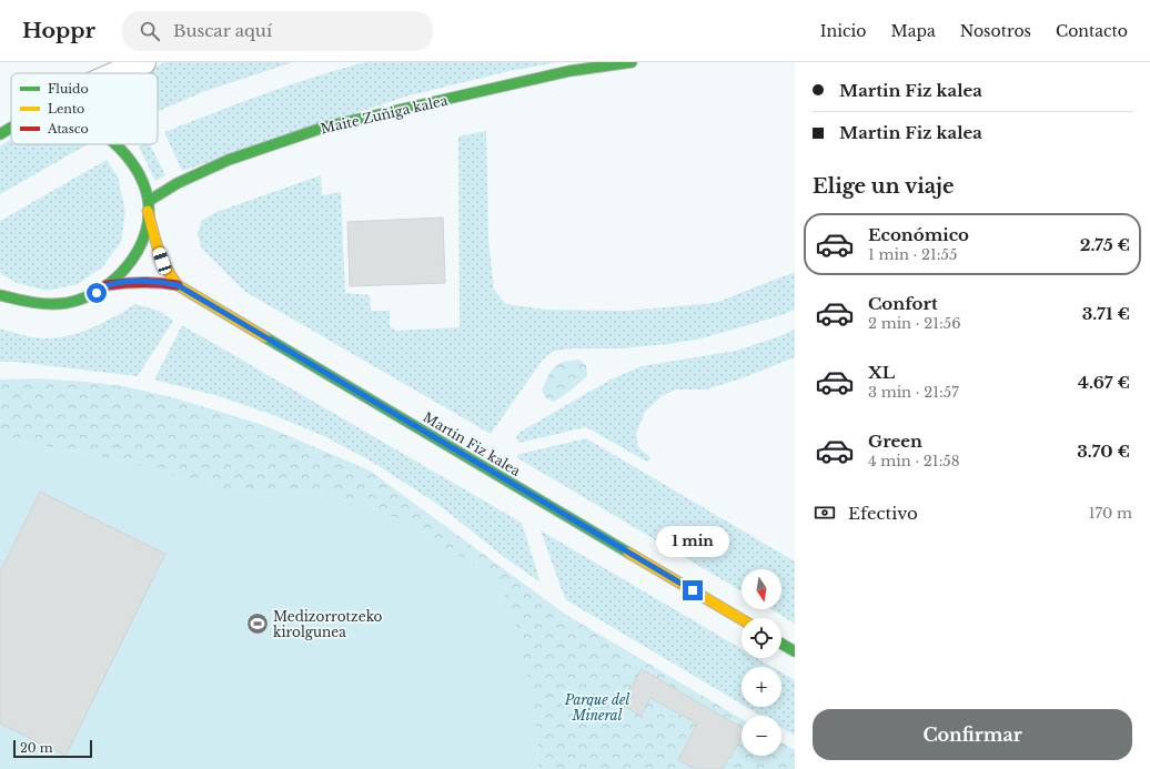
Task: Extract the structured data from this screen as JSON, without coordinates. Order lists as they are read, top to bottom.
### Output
{
  "streets": {
    "main road": ["Maite Zuñiga kalea", "Martin Fiz kalea"]
  },
  "crossings": [
    ["Maite Zuñiga kalea", "Martin Fiz kalea"]
  ],
  "parks": ["Parque del Mineral"],
  "places": {
    "sports": ["Medizorrotzeko kirolgunea"]
  },
  "legend": ["Fluido", "Lento", "Atasco"],
  "scale_bar": "20 m",
  "north": "bottom",
  "page": {
    "header": "Hoppr",
    "search": "Buscar aquí",
    "nav": [
      "Inicio",
      "Mapa",
      "Nosotros",
      "Contacto"
    ],
    "banner": ["Martin Fiz kalea", "Martin Fiz kalea"],
    "heading": "Elige un viaje",
    "list": [
      {
        "name": "Económico",
        "note": "1 min · 21:55",
        "value": "2.75 €"
      },
      {
        "name": "Confort",
        "note": "2 min · 21:56",
        "value": "3.71 €"
      },
      {
        "name": "XL",
        "note": "3 min · 21:57",
        "value": "4.67 €"
      },
      {
        "name": "Green",
        "note": "4 min · 21:58",
        "value": "3.70 €"
      }
    ],
    "pay": ["Efectivo", "170 m"],
    "bubble": "1 min",
    "map_buttons": ["+", "−"],
    "buttons": "Confirmar",
    "scale": "20 m"
  }
}
